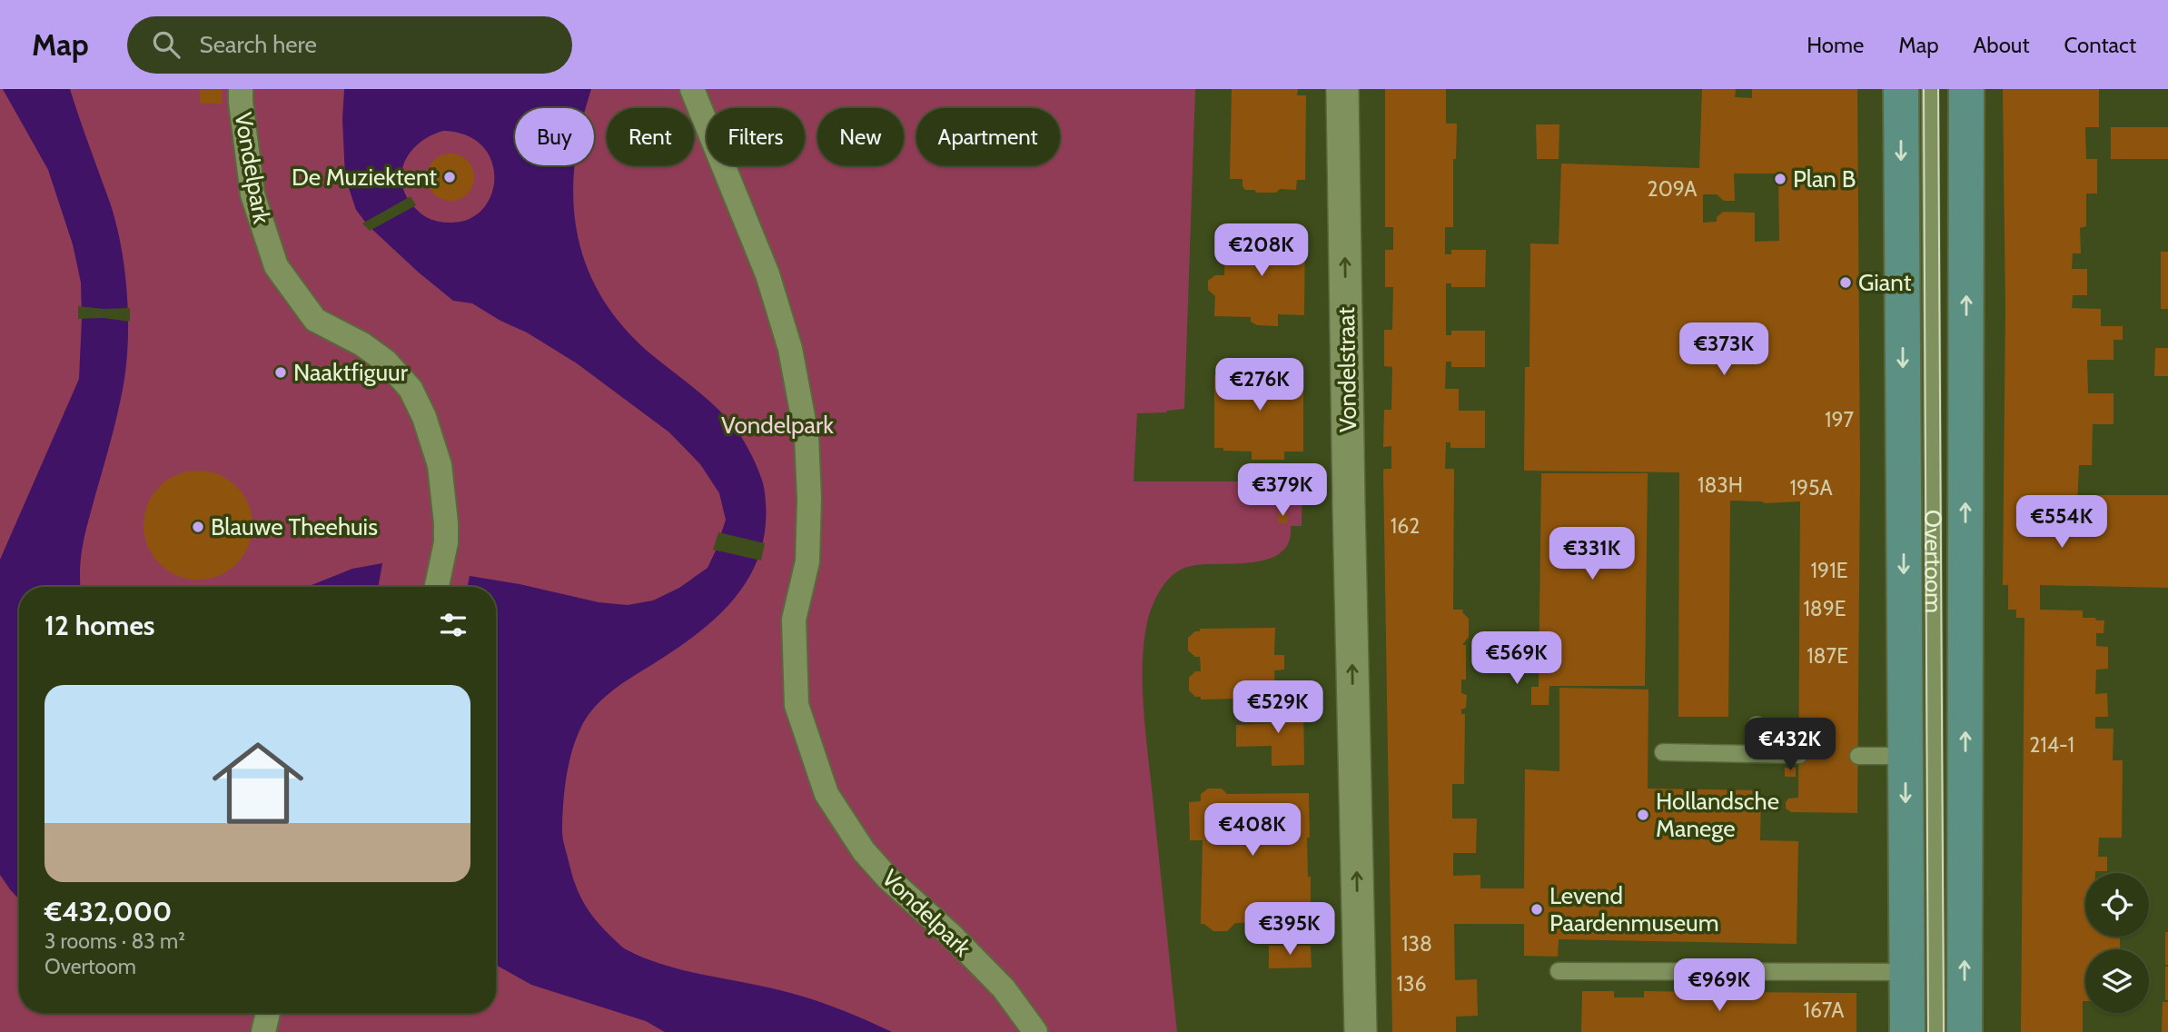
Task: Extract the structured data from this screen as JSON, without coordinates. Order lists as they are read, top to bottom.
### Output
{
  "streets": {
    "main road": ["Overtoom"],
    "street": ["Vondelpark", "Vondelstraat"]
  },
  "one_way": ["Vondelstraat"],
  "parks": ["Vondelpark"],
  "places": [
    "De Muziektent",
    "Plan B",
    "Giant",
    "Naaktfiguur",
    "Blauwe Theehuis",
    "Hollandsche Manege",
    "Levend Paardenmuseum"
  ],
  "house_numbers": [
    "209A",
    "197",
    "183H",
    "195A",
    "162",
    "191E",
    "189E",
    "187E",
    "214-1",
    "138",
    "136",
    "167A"
  ],
  "page": {
    "header": "Map",
    "search": "Search here",
    "nav": [
      "Home",
      "Map",
      "About",
      "Contact"
    ],
    "chip": [
      "Buy",
      "Rent",
      "Filters",
      "New",
      "Apartment"
    ],
    "price": [
      "€208K",
      "€373K",
      "€276K",
      "€379K",
      "€554K",
      "€331K",
      "€569K",
      "€529K",
      "€432K",
      "€408K",
      "€395K",
      "€969K"
    ],
    "heading": "12 homes",
    "list": [
      {
        "name": "€432,000",
        "note": "3 rooms · 83 m² · Overtoom"
      }
    ]
  }
}
